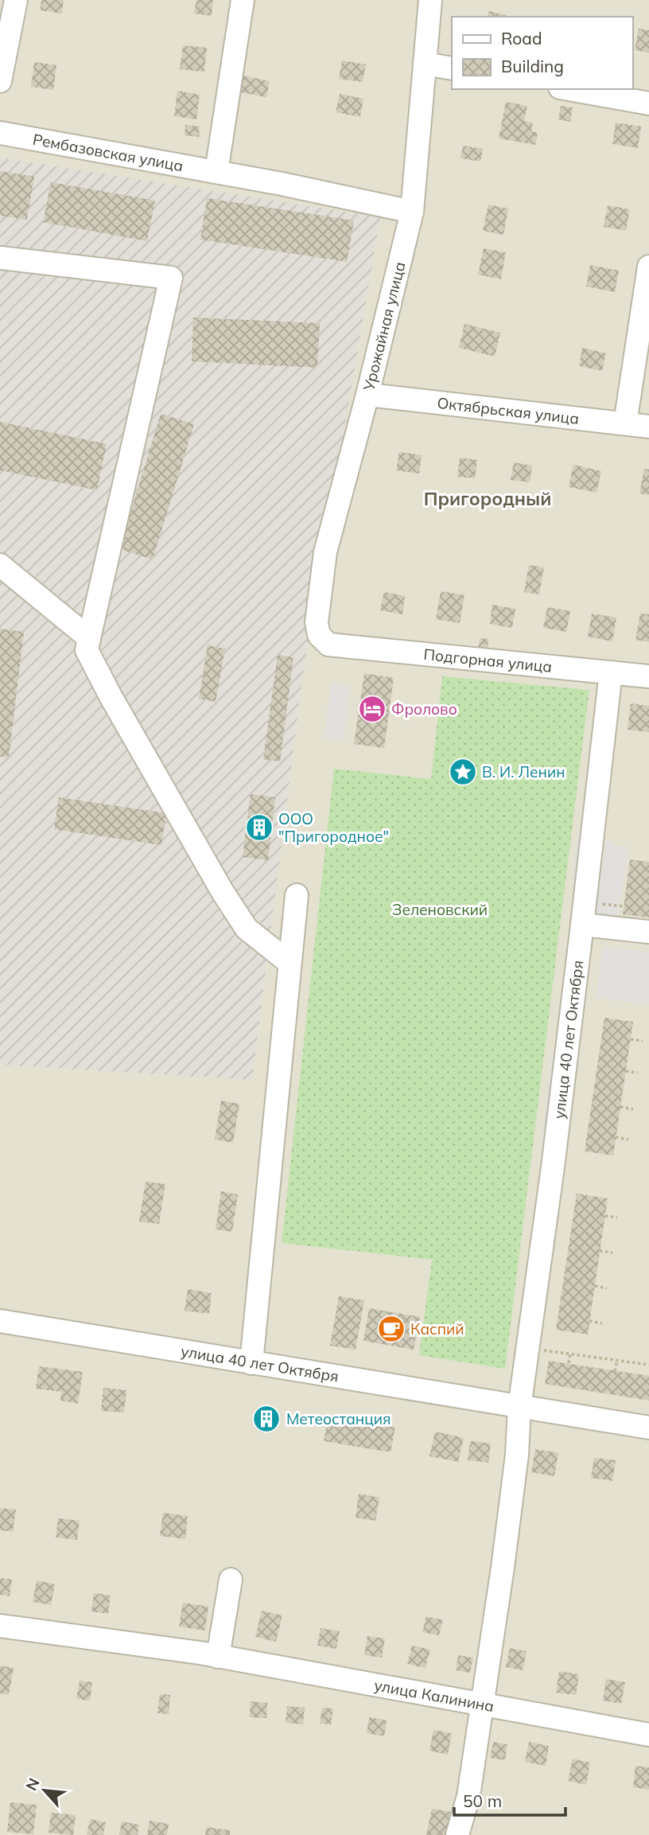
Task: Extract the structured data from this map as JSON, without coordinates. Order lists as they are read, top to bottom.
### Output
{
  "streets": {
    "street": [
      "Рембазовская улица",
      "Урожайная улица",
      "Октябрьская улица",
      "Подгорная улица",
      "улица 40 лет Октября",
      "улица Калинина"
    ]
  },
  "crossings": [
    ["Рембазовская улица", "Урожайная улица"],
    ["Урожайная улица", "Октябрьская улица"],
    ["Урожайная улица", "Подгорная улица"],
    ["Подгорная улица", "улица 40 лет Октября"]
  ],
  "districts": ["Пригородный"],
  "parks": ["Зеленовский"],
  "places": {
    "hotel": ["Фролово"],
    "place": ["В. И. Ленин"],
    "building": ["ООО \"Пригородное\"", "Метеостанция"],
    "cafe": ["Каспий"]
  },
  "legend": ["Road", "Building"],
  "scale_bar": "50 m",
  "north": "top left"
}
